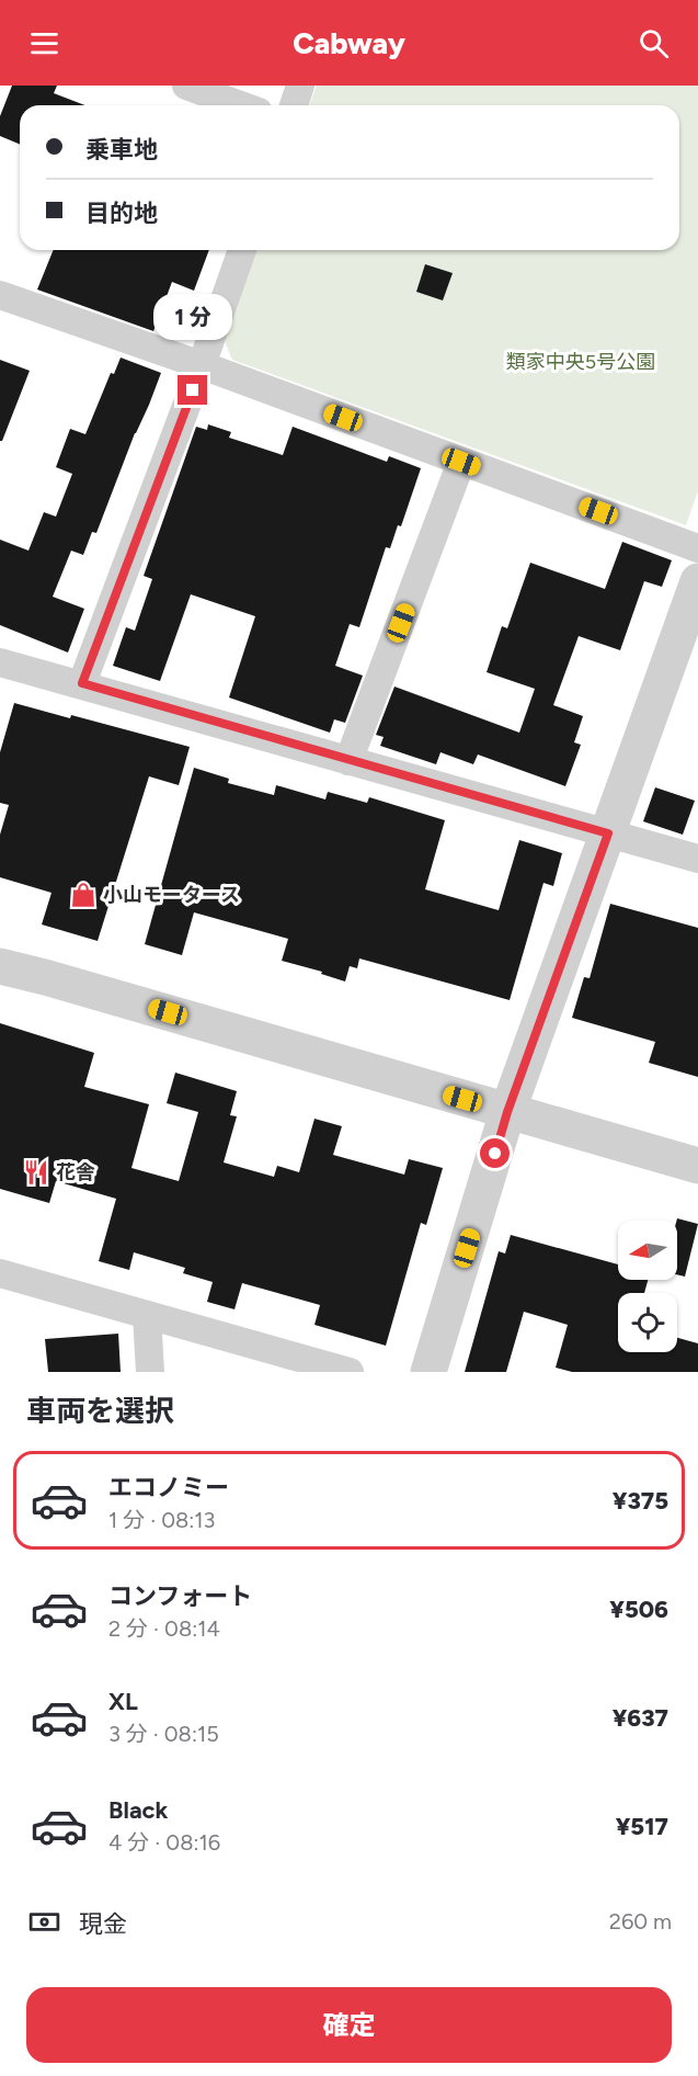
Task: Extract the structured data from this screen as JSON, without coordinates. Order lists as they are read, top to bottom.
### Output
{
  "parks": ["類家中央5号公園"],
  "places": {
    "shop": ["小山モータース"],
    "restaurant": ["花舎"]
  },
  "north": "left",
  "page": {
    "header": "Cabway",
    "banner": ["乗車地", "目的地"],
    "bubble": "1 分",
    "heading": "車両を選択",
    "list": [
      {
        "name": "エコノミー",
        "note": "1 分 · 08:13",
        "value": "¥375"
      },
      {
        "name": "コンフォート",
        "note": "2 分 · 08:14",
        "value": "¥506"
      },
      {
        "name": "XL",
        "note": "3 分 · 08:15",
        "value": "¥637"
      },
      {
        "name": "Black",
        "note": "4 分 · 08:16",
        "value": "¥517"
      }
    ],
    "pay": ["現金", "260 m"],
    "buttons": "確定"
  }
}
